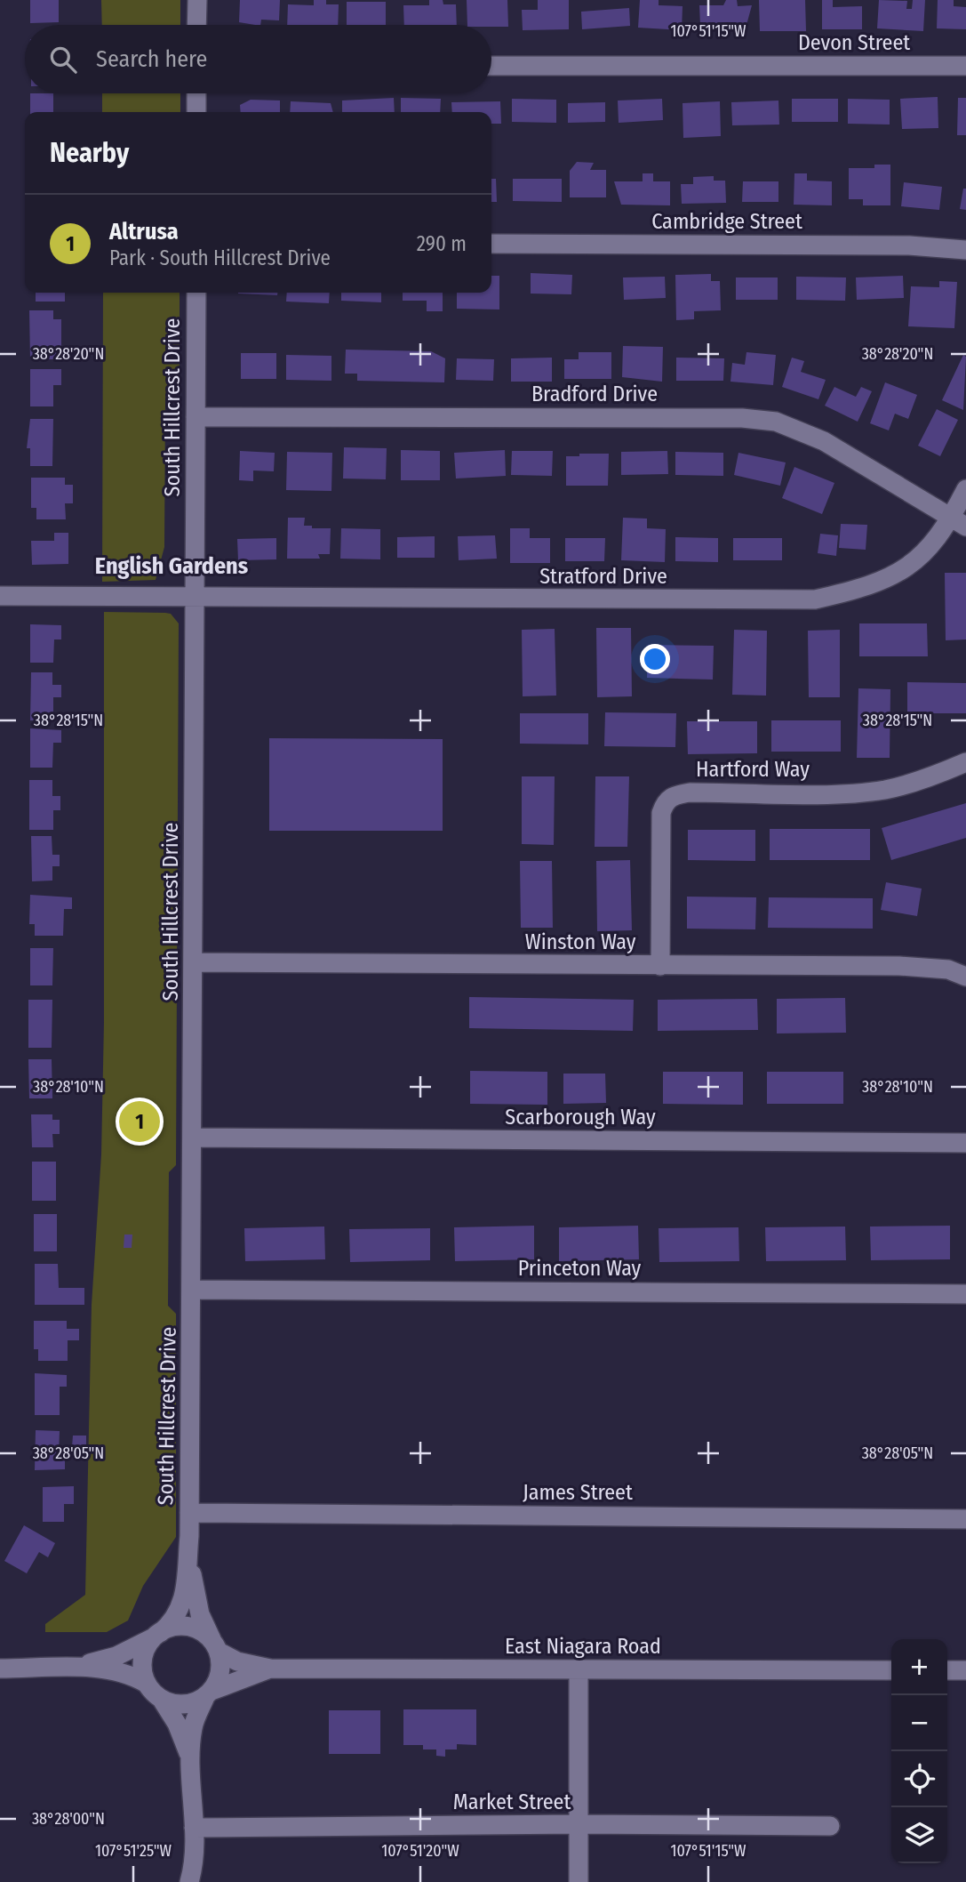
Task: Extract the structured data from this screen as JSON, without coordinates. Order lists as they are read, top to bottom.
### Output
{
  "streets": {
    "street": [
      "Devon Street",
      "Cambridge Street",
      "Bradford Drive",
      "South Hillcrest Drive",
      "Stratford Drive",
      "Hartford Way",
      "Winston Way",
      "Scarborough Way",
      "Princeton Way",
      "James Street",
      "East Niagara Road",
      "Market Street"
    ]
  },
  "crossings": [
    ["Bradford Drive", "South Hillcrest Drive"],
    ["Bradford Drive", "Stratford Drive"],
    ["South Hillcrest Drive", "Stratford Drive"],
    ["South Hillcrest Drive", "Winston Way"],
    ["South Hillcrest Drive", "Scarborough Way"],
    ["South Hillcrest Drive", "Princeton Way"],
    ["South Hillcrest Drive", "James Street"],
    ["South Hillcrest Drive", "East Niagara Road"],
    ["Hartford Way", "Winston Way"]
  ],
  "districts": ["English Gardens"],
  "page": {
    "search": "Search here",
    "heading": "Nearby",
    "list": [
      {
        "mark": "1",
        "name": "Altrusa",
        "note": "Park · South Hillcrest Drive",
        "value": "290 m"
      }
    ],
    "pins": "1",
    "map_buttons": ["+", "−"]
  },
  "coordinates": [
    "107°51'15\"W",
    "38°28'20\"N",
    "38°28'15\"N",
    "38°28'10\"N",
    "38°28'05\"N",
    "38°28'00\"N",
    "107°51'25\"W",
    "107°51'20\"W"
  ]
}
